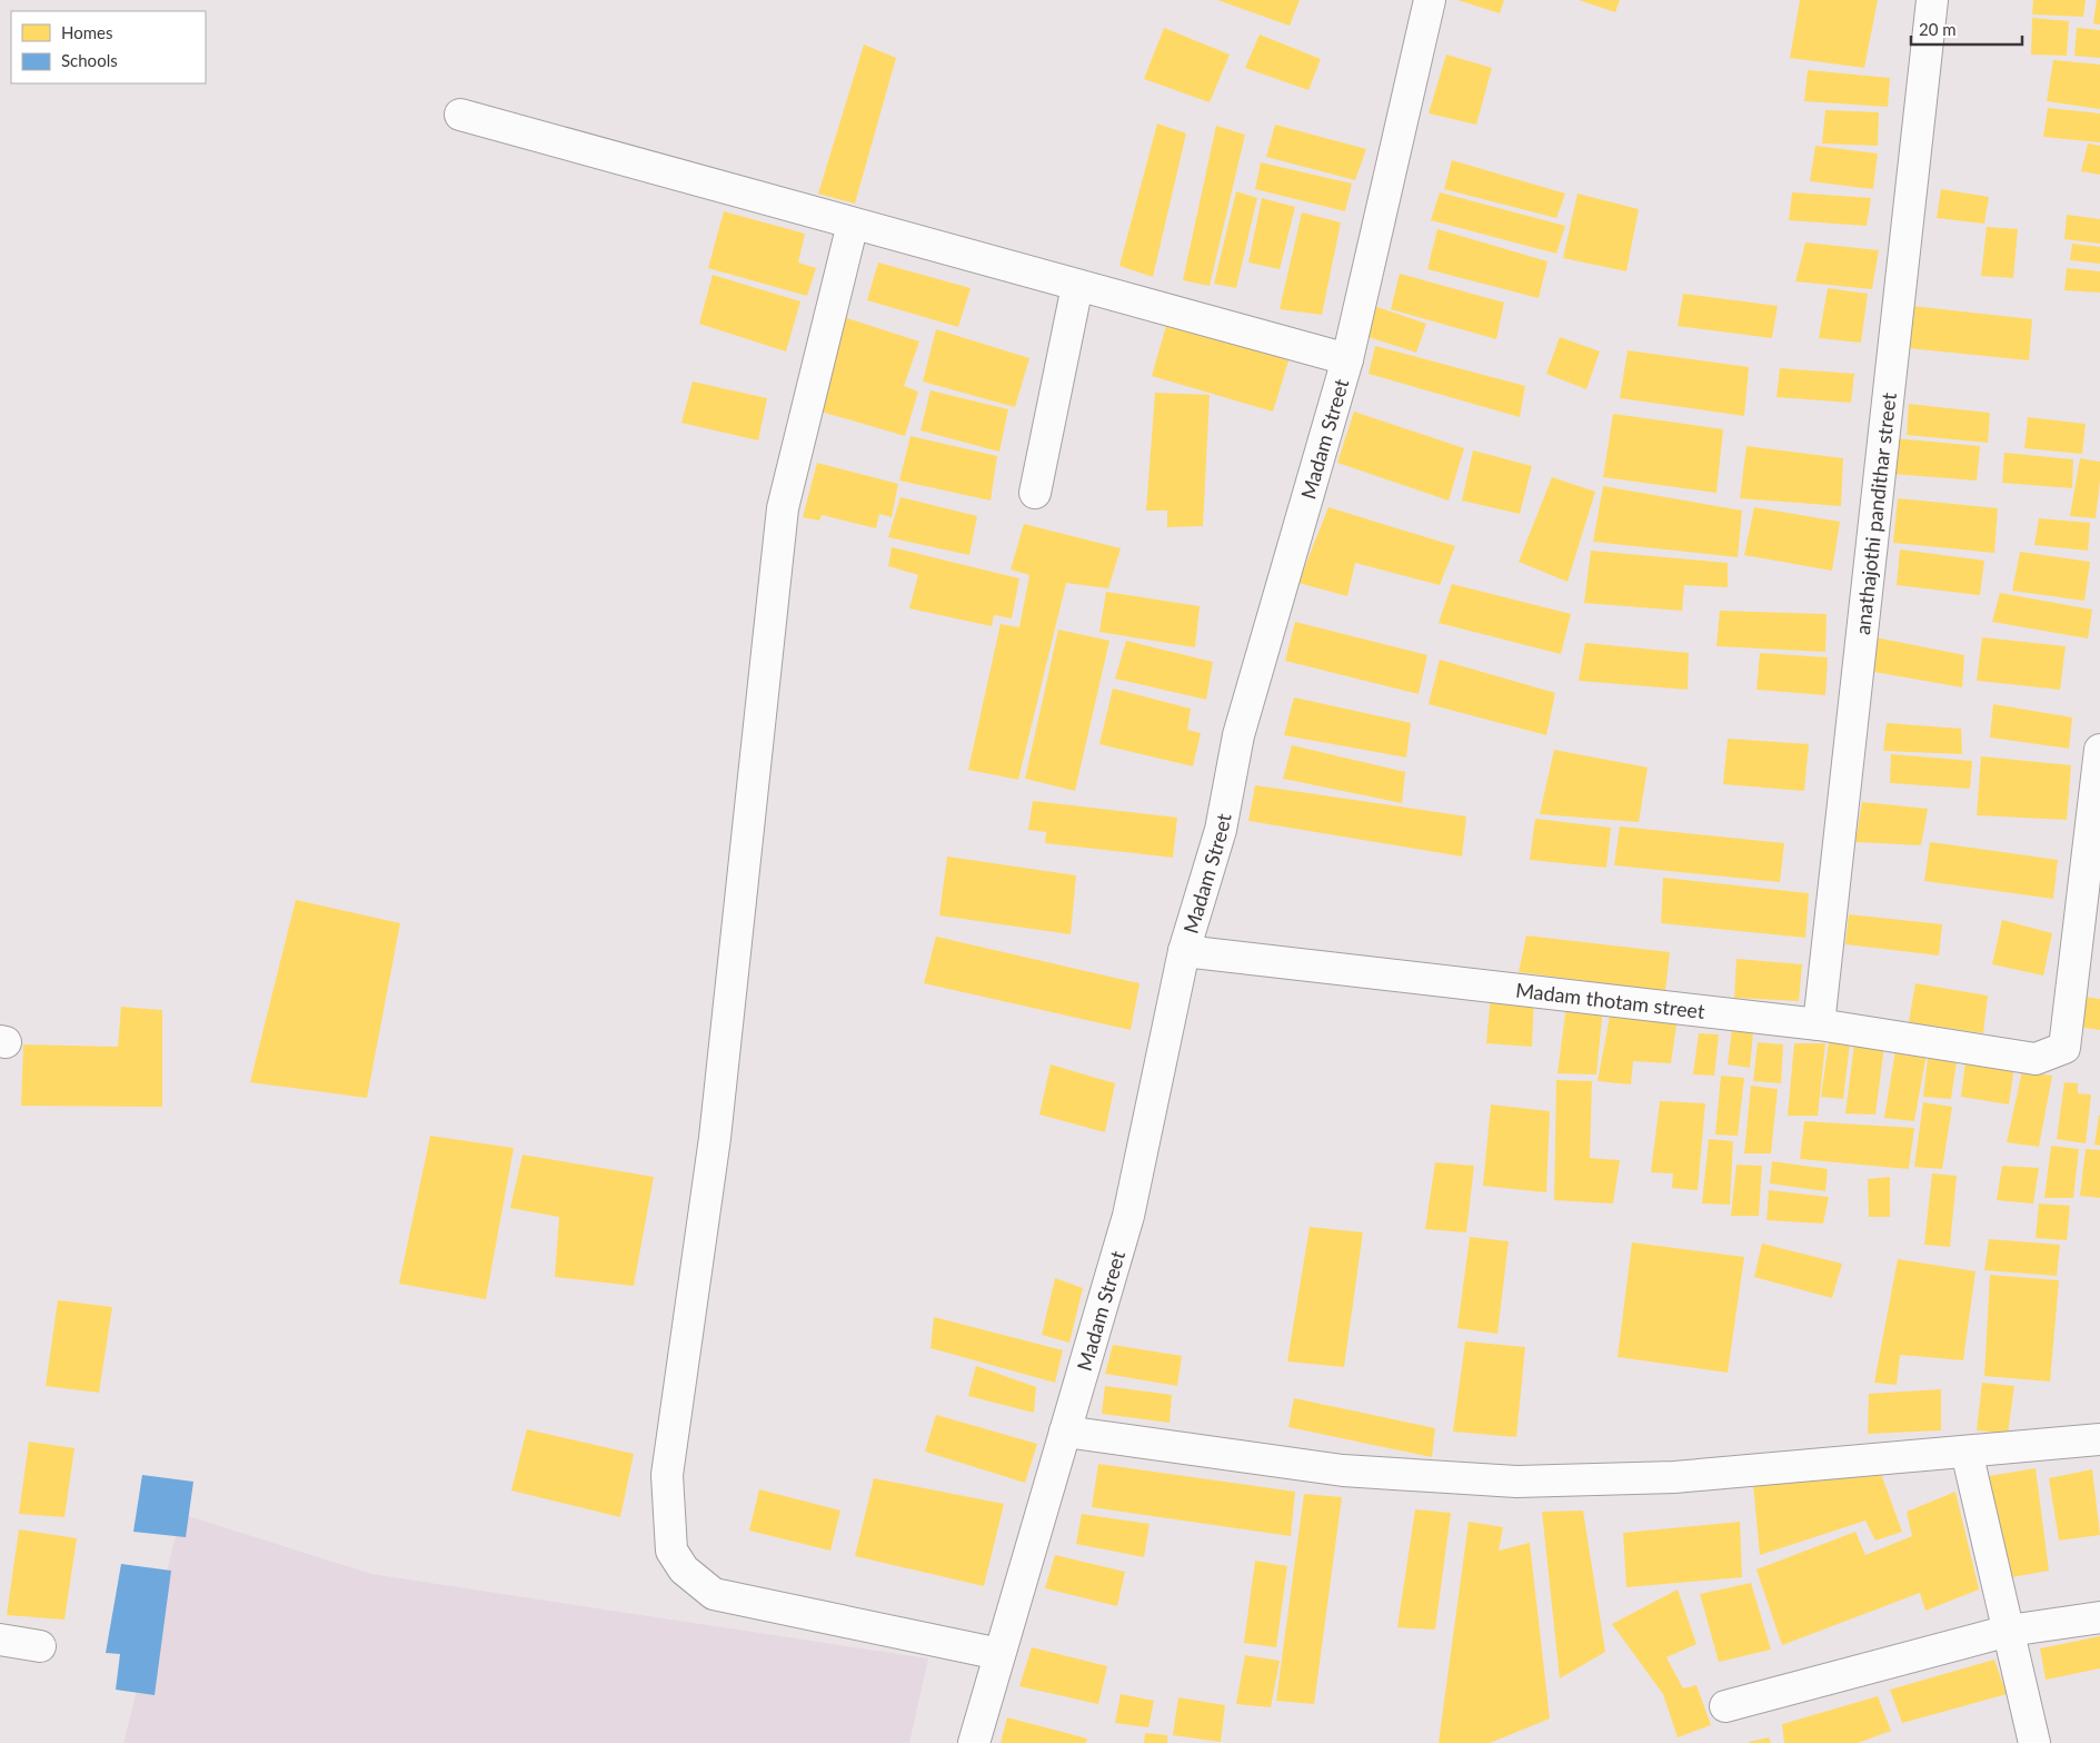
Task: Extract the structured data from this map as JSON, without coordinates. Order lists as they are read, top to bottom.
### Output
{
  "streets": {
    "street": ["Madam Street", "anathajothi pandithar street", "Madam thotam street"]
  },
  "crossings": [
    ["Madam Street", "Madam thotam street"],
    ["anathajothi pandithar street", "Madam thotam street"]
  ],
  "legend": ["Homes", "Schools"],
  "scale_bar": "20 m"
}
